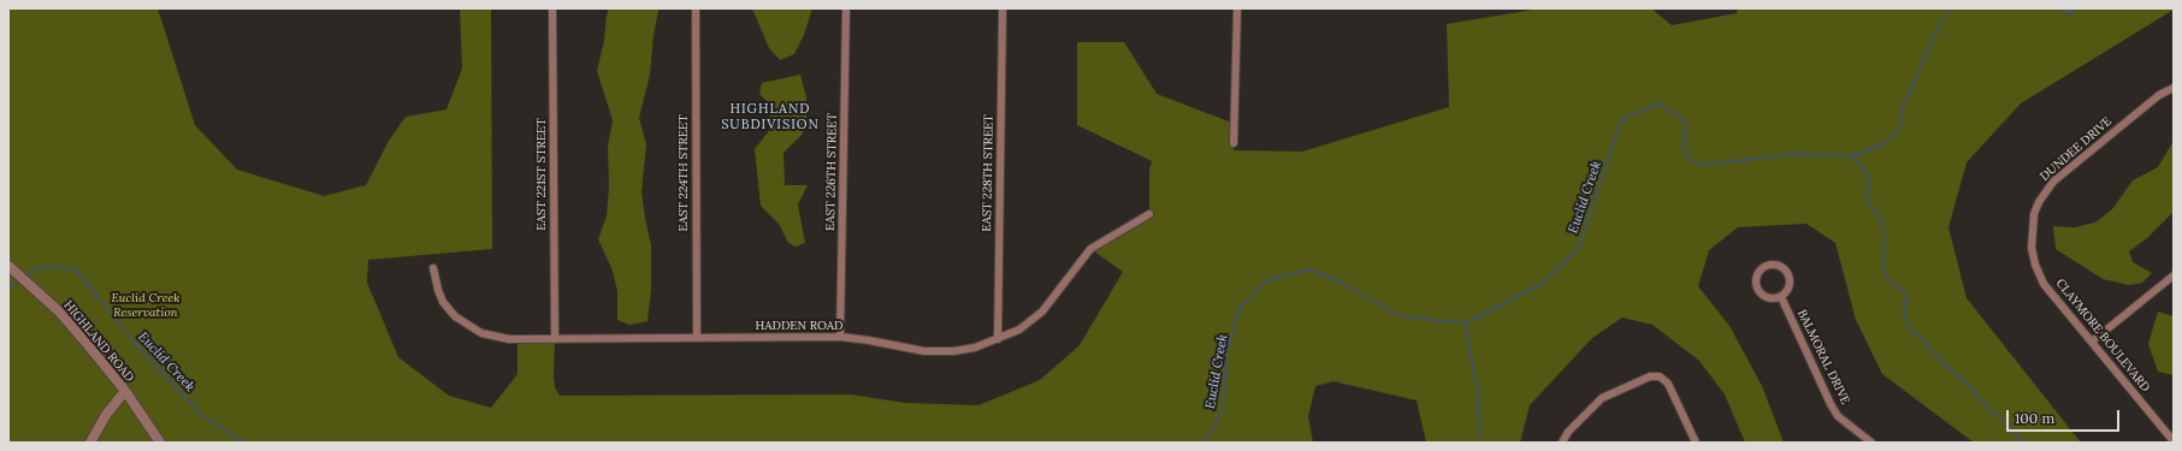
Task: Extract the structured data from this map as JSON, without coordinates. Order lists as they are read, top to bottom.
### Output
{
  "streets": {
    "street": [
      "DUNDEE DRIVE",
      "EAST 226TH STREET",
      "EAST 224TH STREET",
      "EAST 228TH STREET",
      "EAST 221ST STREET",
      "HADDEN ROAD",
      "CLAYMORE BOULEVARD",
      "HIGHLAND ROAD",
      "BALMORAL DRIVE"
    ]
  },
  "crossings": [
    ["DUNDEE DRIVE", "CLAYMORE BOULEVARD"],
    ["EAST 226TH STREET", "HADDEN ROAD"],
    ["EAST 224TH STREET", "HADDEN ROAD"],
    ["EAST 228TH STREET", "HADDEN ROAD"],
    ["EAST 221ST STREET", "HADDEN ROAD"]
  ],
  "districts": ["HIGHLAND SUBDIVISION"],
  "water": ["Euclid Creek"],
  "parks": ["Euclid Creek Reservation"],
  "scale_bar": "100 m"
}
